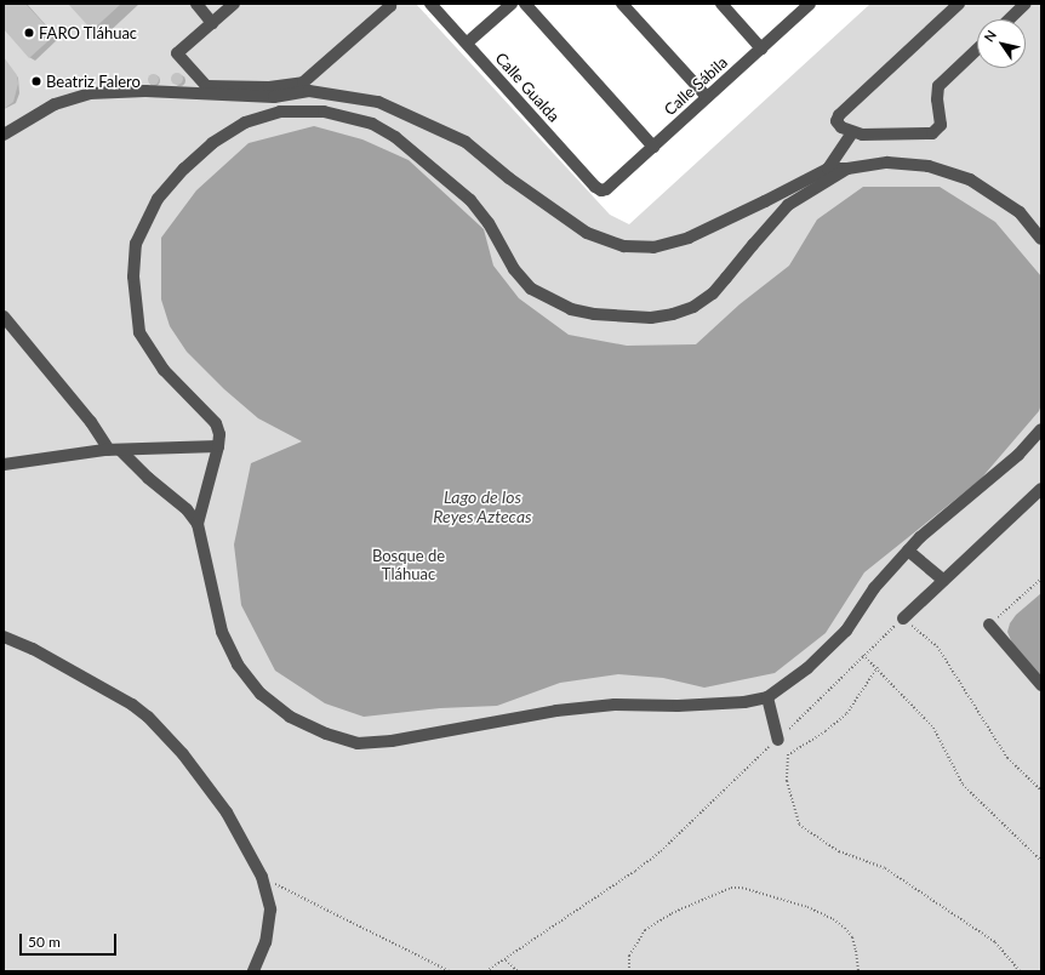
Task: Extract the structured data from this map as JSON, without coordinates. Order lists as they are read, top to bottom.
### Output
{
  "streets": {
    "street": ["Calle Sábila", "Calle Gualda"]
  },
  "crossings": [
    ["Calle Sábila", "Calle Gualda"]
  ],
  "water": ["Lago de los Reyes Aztecas"],
  "parks": ["Bosque de Tláhuac"],
  "places": ["FARO Tláhuac", "Beatriz Falero"],
  "scale_bar": "50 m",
  "north": "top left"
}
